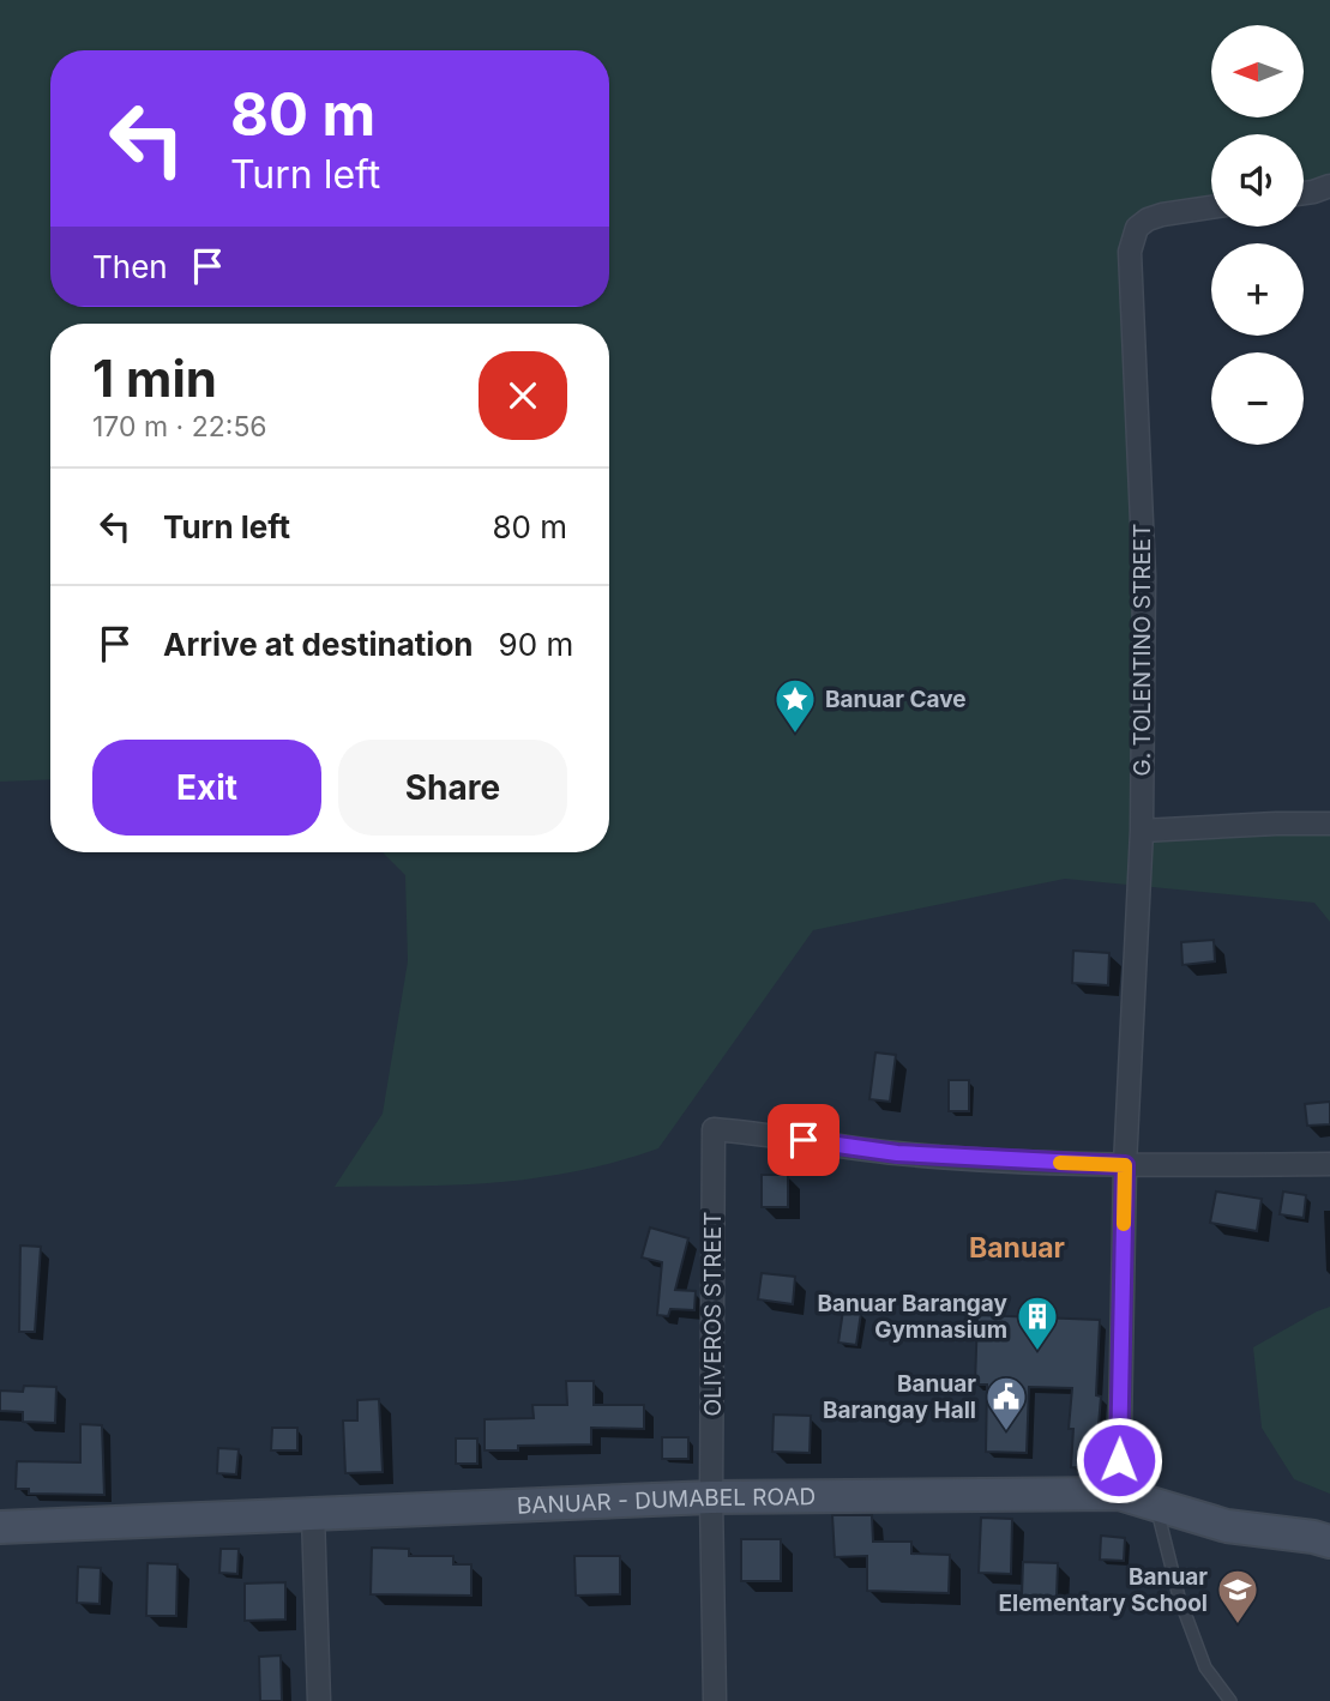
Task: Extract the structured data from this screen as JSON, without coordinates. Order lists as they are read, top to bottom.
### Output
{
  "streets": {
    "street": ["G. TOLENTINO STREET", "OLIVEROS STREET", "BANUAR - DUMABEL ROAD"]
  },
  "crossings": [
    ["G. TOLENTINO STREET", "OLIVEROS STREET"],
    ["G. TOLENTINO STREET", "BANUAR - DUMABEL ROAD"],
    ["OLIVEROS STREET", "BANUAR - DUMABEL ROAD"]
  ],
  "districts": ["Banuar"],
  "places": {
    "place": ["Banuar Cave"],
    "building": ["Banuar Barangay Gymnasium"],
    "public building": ["Banuar Barangay Hall"],
    "school or university": ["Banuar Elementary School"]
  },
  "north": "left",
  "page": {
    "map_buttons": ["+", "−"],
    "turn": ["80 m", "Turn left"],
    "then": "Then",
    "heading": ["1 min", "170 m · 22:56"],
    "list": [
      {
        "name": "Turn left",
        "value": "80 m"
      },
      {
        "name": "Arrive at destination",
        "value": "90 m"
      }
    ],
    "buttons": ["Exit", "Share"]
  }
}
